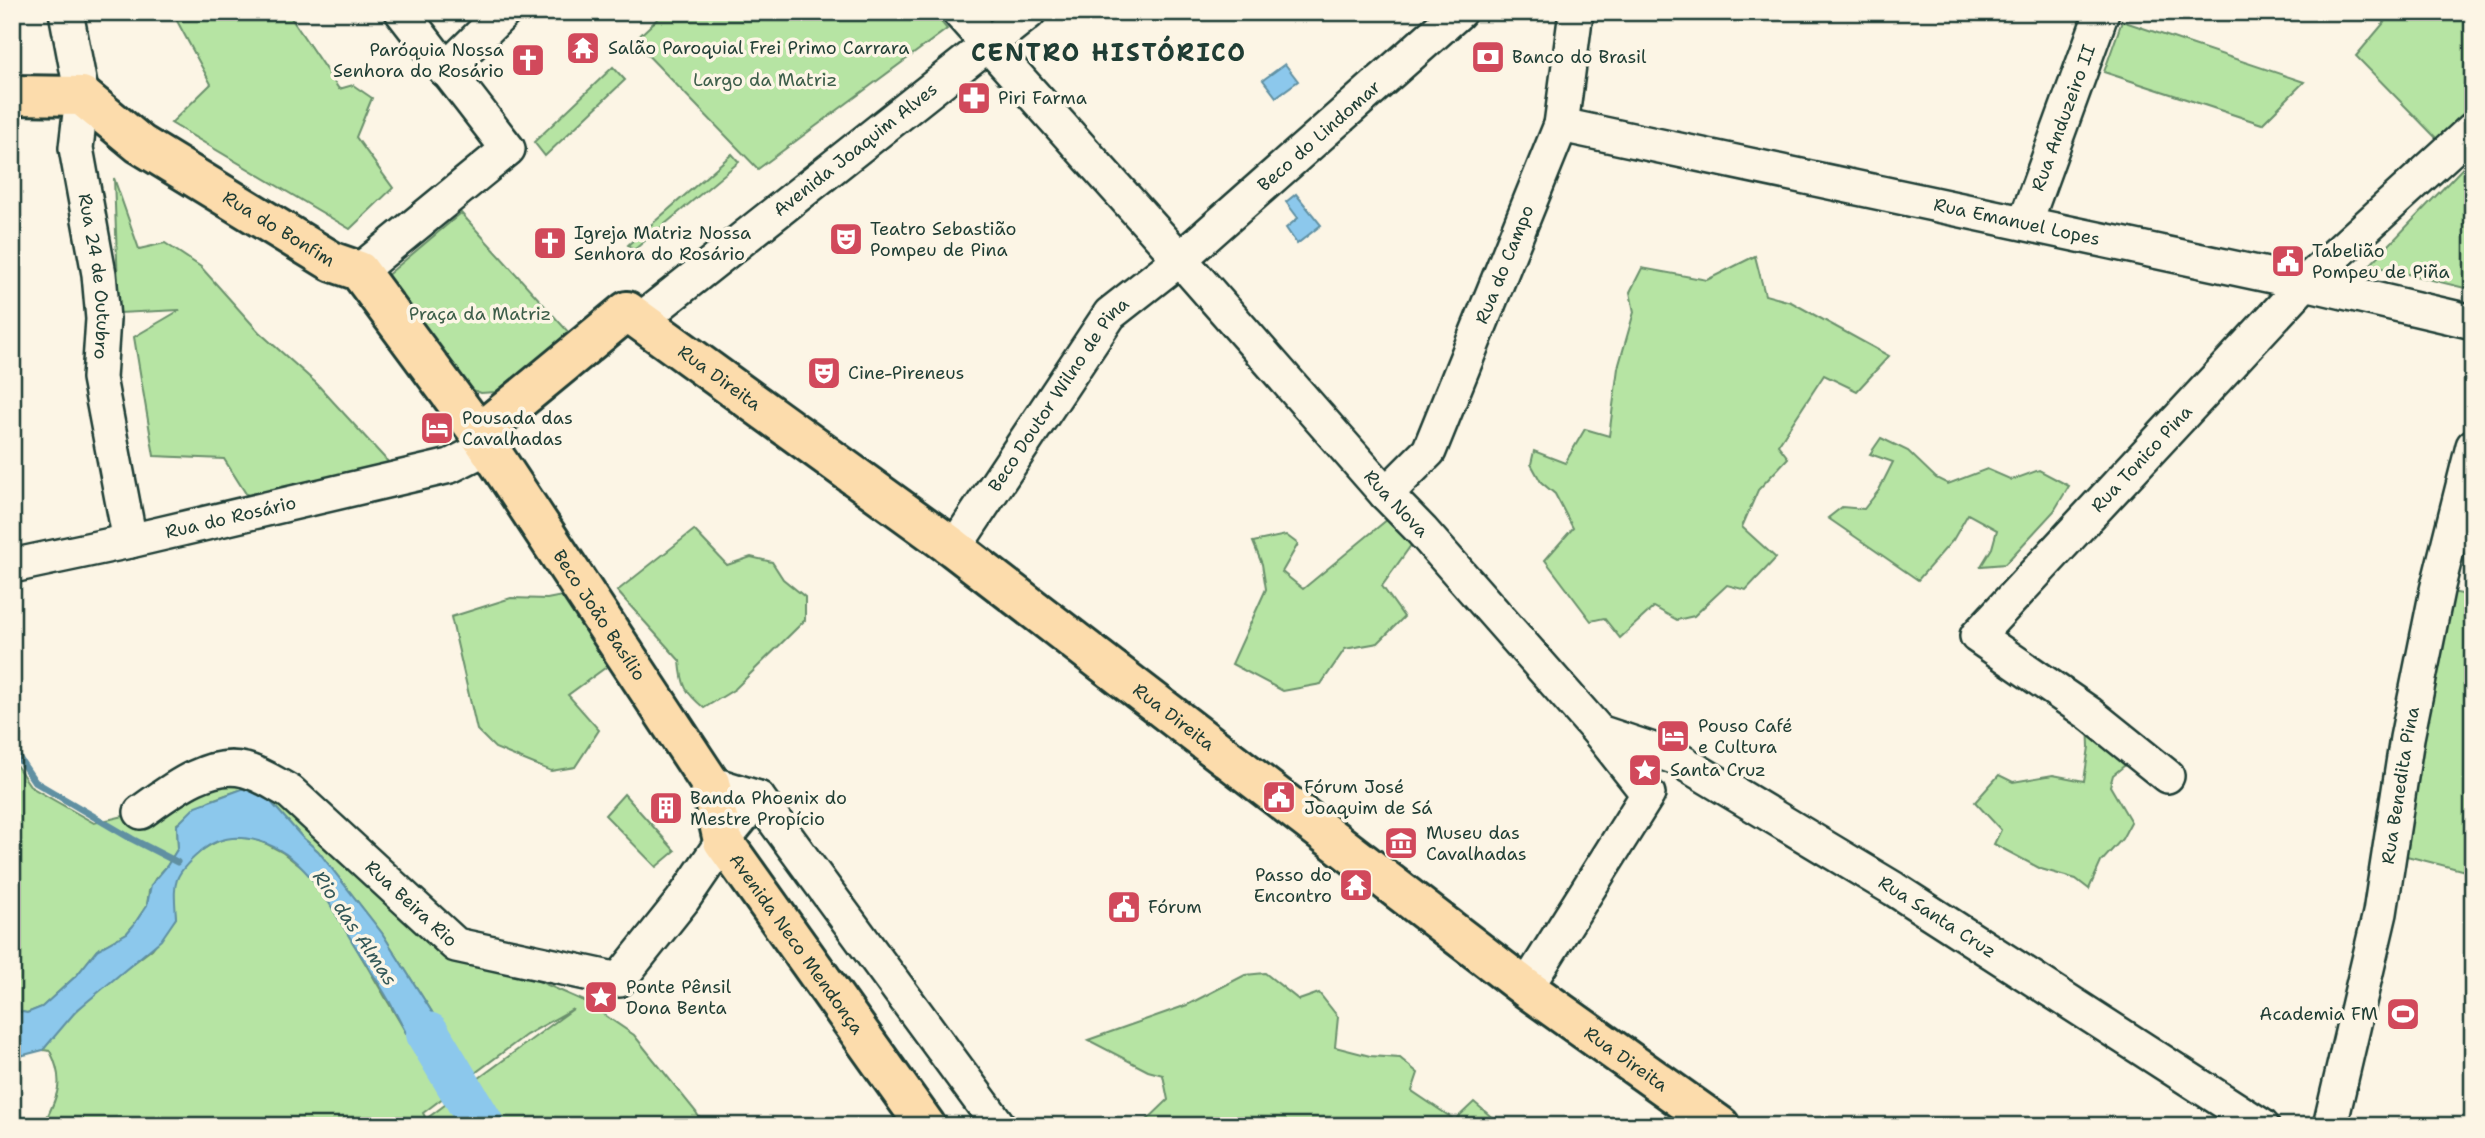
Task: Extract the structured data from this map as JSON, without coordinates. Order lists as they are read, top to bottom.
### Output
{
  "streets": {
    "main road": [
      "Avenida Joaquim Alves",
      "Rua do Bonfim",
      "Rua Direita",
      "Beco João Basílio",
      "Avenida Neco Mendonça"
    ],
    "street": [
      "Rua Anduzeiro II",
      "Beco do Lindomar",
      "Rua Emanuel Lopes",
      "Rua do Campo",
      "Rua 24 de Outubro",
      "Beco Doutor Wilno de Pina",
      "Rua Tonico Pina",
      "Rua Nova",
      "Rua do Rosário",
      "Rua Benedita Pina",
      "Rua Beira Rio",
      "Rua Santa Cruz"
    ]
  },
  "crossings": [
    ["Rua Anduzeiro II", "Rua Emanuel Lopes"],
    ["Beco do Lindomar", "Beco Doutor Wilno de Pina"],
    ["Beco do Lindomar", "Rua Nova"],
    ["Avenida Joaquim Alves", "Rua Direita"],
    ["Avenida Joaquim Alves", "Rua Nova"],
    ["Avenida Joaquim Alves", "Rua do Rosário"],
    ["Avenida Joaquim Alves", "Beco João Basílio"],
    ["Rua Emanuel Lopes", "Rua do Campo"],
    ["Rua Emanuel Lopes", "Rua Tonico Pina"],
    ["Rua do Bonfim", "Rua 24 de Outubro"],
    ["Rua do Campo", "Rua Nova"],
    ["Rua 24 de Outubro", "Rua do Rosário"],
    ["Rua Direita", "Beco Doutor Wilno de Pina"],
    ["Beco Doutor Wilno de Pina", "Rua Nova"],
    ["Rua Nova", "Rua Santa Cruz"],
    ["Rua do Rosário", "Beco João Basílio"],
    ["Beco João Basílio", "Avenida Neco Mendonça"],
    ["Rua Beira Rio", "Avenida Neco Mendonça"]
  ],
  "districts": ["CENTRO HISTÓRICO"],
  "water": ["Rio das Almas"],
  "parks": ["Largo da Matriz", "Praça da Matriz"],
  "places": {
    "temple": ["Salão Paroquial Frei Primo Carrara", "Passo do Encontro"],
    "bank": ["Banco do Brasil"],
    "church": ["Paróquia Nossa Senhora do Rosário", "Igreja Matriz Nossa Senhora do Rosário"],
    "pharmacy": ["Piri Farma"],
    "theatre": ["Teatro Sebastião Pompeu de Pina", "Cine-Pireneus"],
    "public building": ["Tabelião Pompeu de Piña", "Fórum José Joaquim de Sá", "Fórum"],
    "hotel": ["Pousada das Cavalhadas", "Pouso Café e Cultura"],
    "place": ["Santa Cruz", "Ponte Pênsil Dona Benta"],
    "building": ["Banda Phoenix do Mestre Propício"],
    "museum": ["Museu das Cavalhadas"],
    "sports": ["Academia FM"]
  }
}
